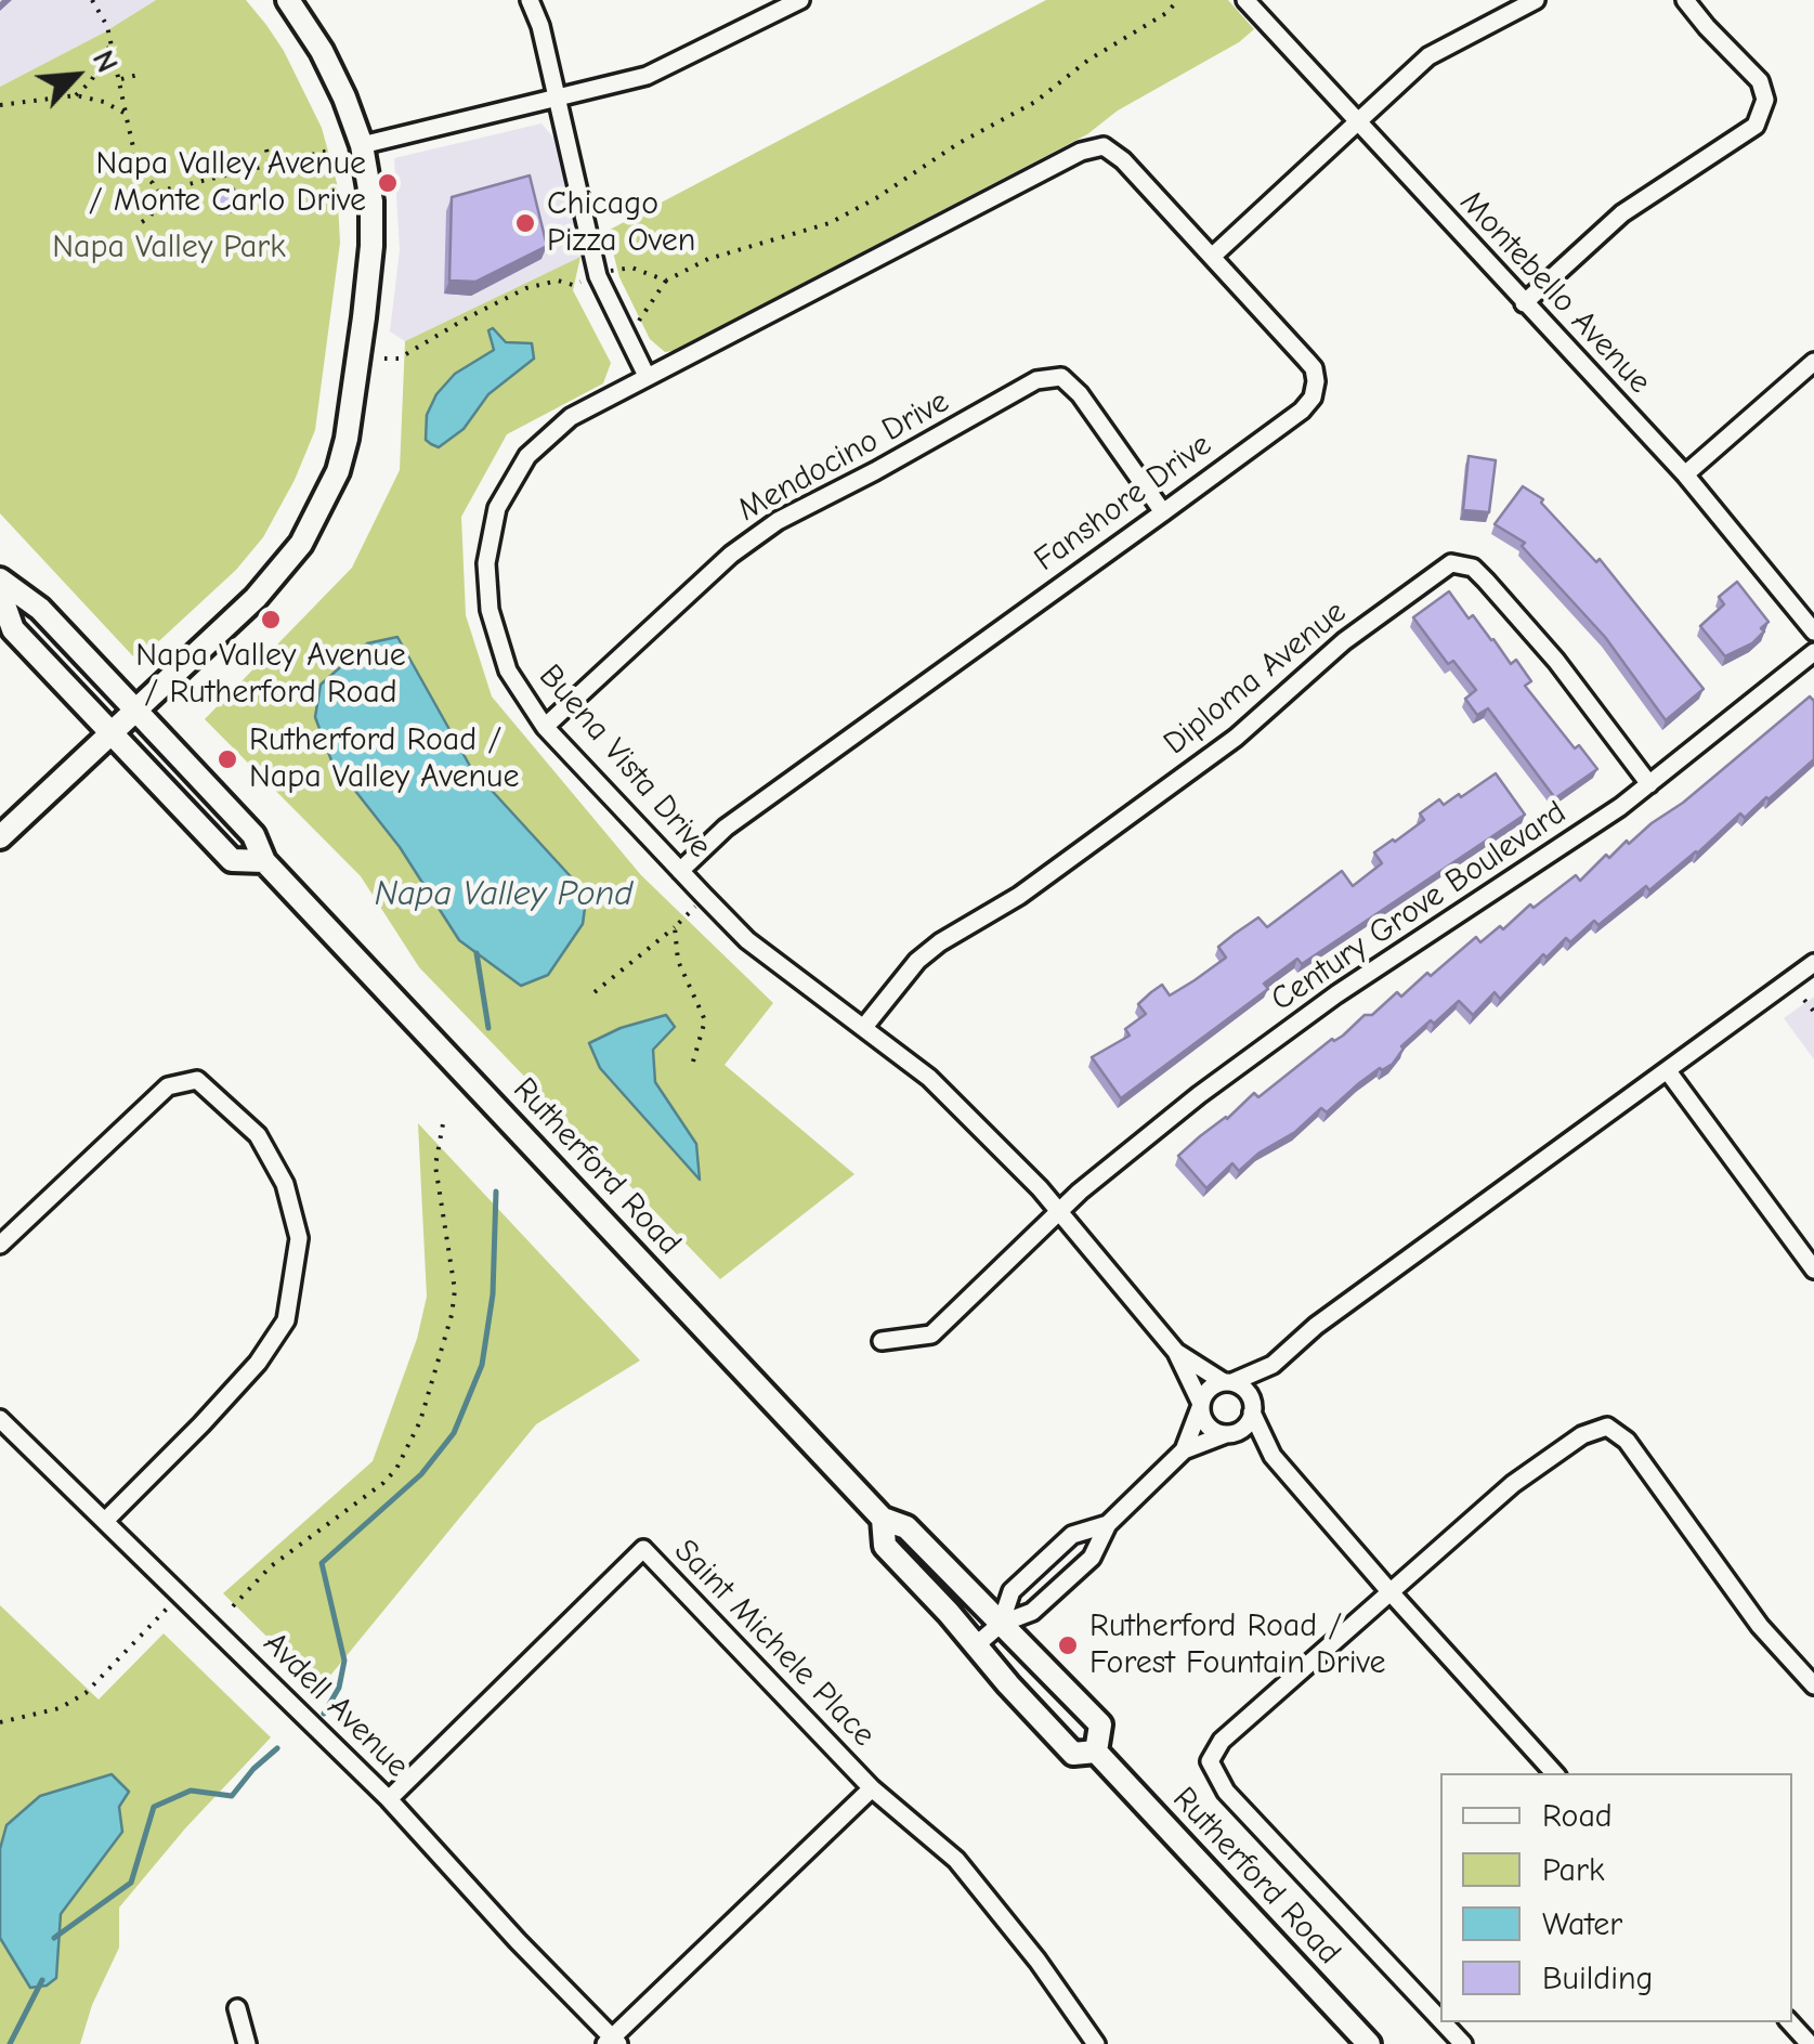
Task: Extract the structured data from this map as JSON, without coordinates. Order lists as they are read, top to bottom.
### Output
{
  "streets": {
    "main road": ["Rutherford Road"],
    "street": [
      "Montebello Avenue",
      "Mendocino Drive",
      "Fanshore Drive",
      "Diploma Avenue",
      "Buena Vista Drive",
      "Century Grove Boulevard",
      "Saint Michele Place",
      "Avdell Avenue"
    ]
  },
  "crossings": [
    ["Mendocino Drive", "Fanshore Drive"],
    ["Mendocino Drive", "Buena Vista Drive"],
    ["Fanshore Drive", "Buena Vista Drive"],
    ["Diploma Avenue", "Buena Vista Drive"],
    ["Diploma Avenue", "Century Grove Boulevard"],
    ["Buena Vista Drive", "Century Grove Boulevard"],
    ["Saint Michele Place", "Avdell Avenue"]
  ],
  "water": ["Napa Valley Pond"],
  "parks": ["Napa Valley Park"],
  "places": [
    "Napa Valley Avenue / Monte Carlo Drive",
    "Chicago Pizza Oven",
    "Napa Valley Avenue / Rutherford Road",
    "Rutherford Road / Napa Valley Avenue",
    "Rutherford Road / Forest Fountain Drive"
  ],
  "legend": [
    "Road",
    "Park",
    "Water",
    "Building"
  ],
  "north": "top right"
}
